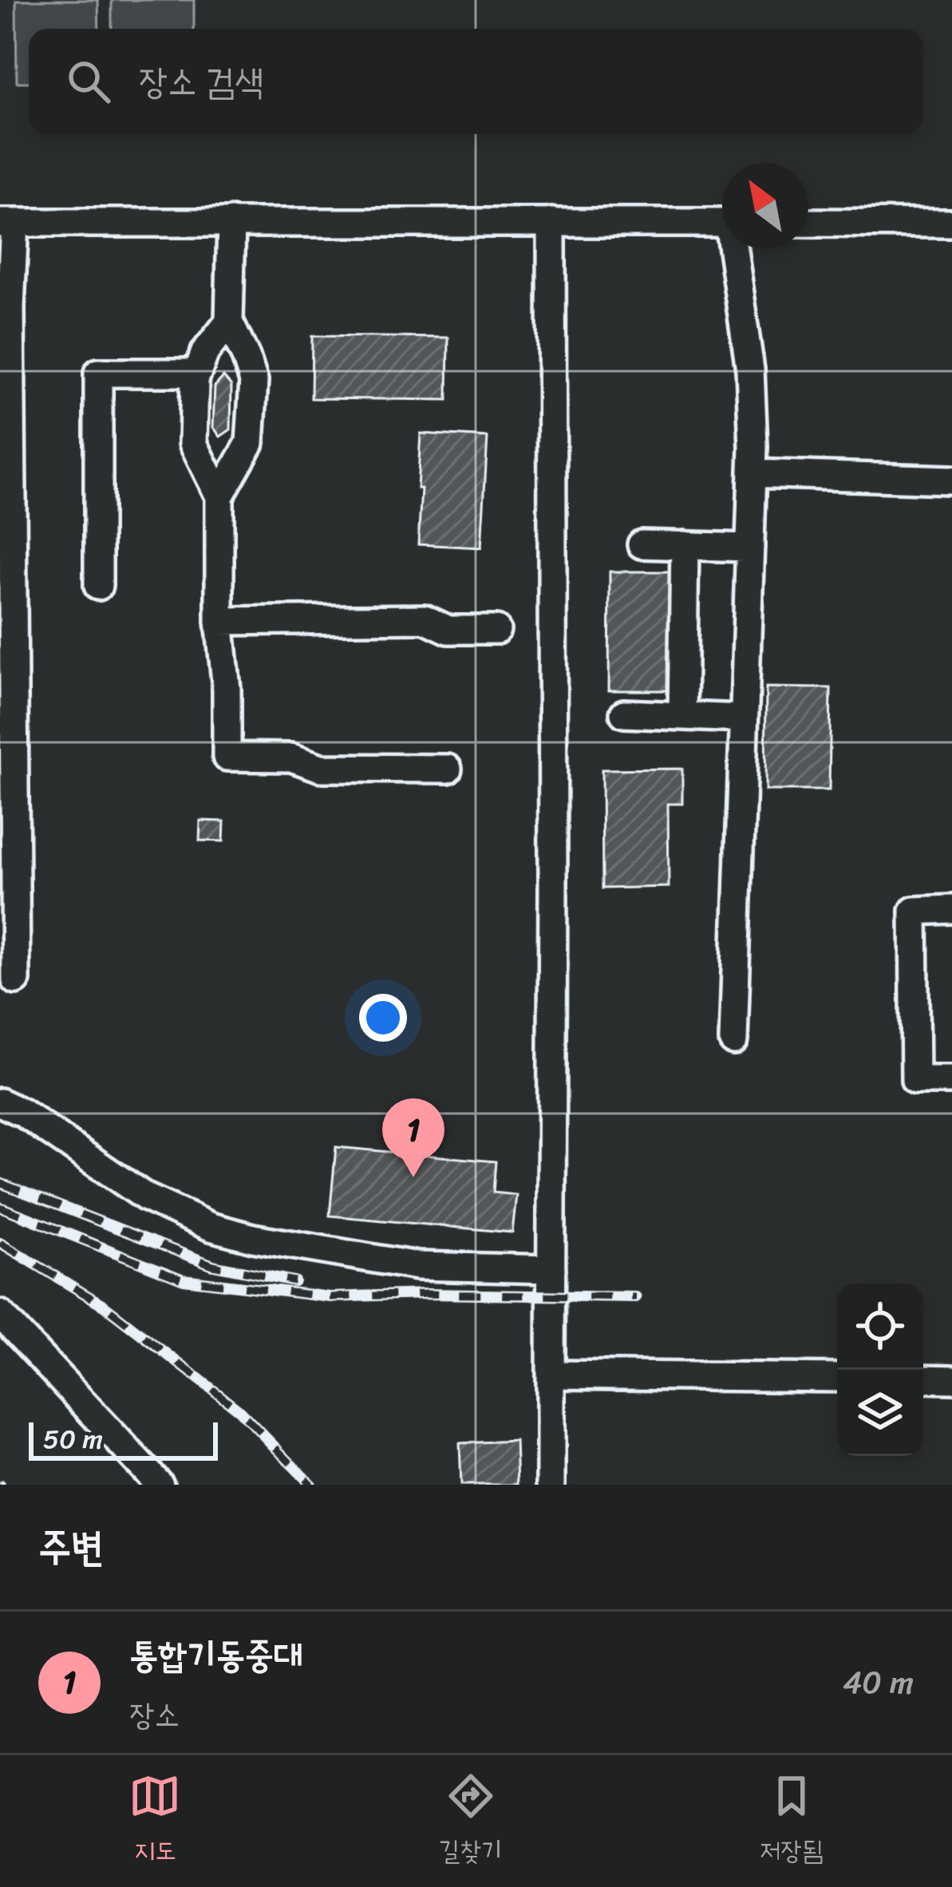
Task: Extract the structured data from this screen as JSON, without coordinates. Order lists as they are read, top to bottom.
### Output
{
  "scale_bar": "50 m",
  "north": "top left",
  "page": {
    "search": "장소 검색",
    "pins": "1",
    "scale": "50 m",
    "heading": "주변",
    "list": [
      {
        "mark": "1",
        "name": "통합기동중대",
        "note": "장소",
        "value": "40 m"
      }
    ],
    "nav": ["지도", "길찾기", "저장됨"]
  }
}
